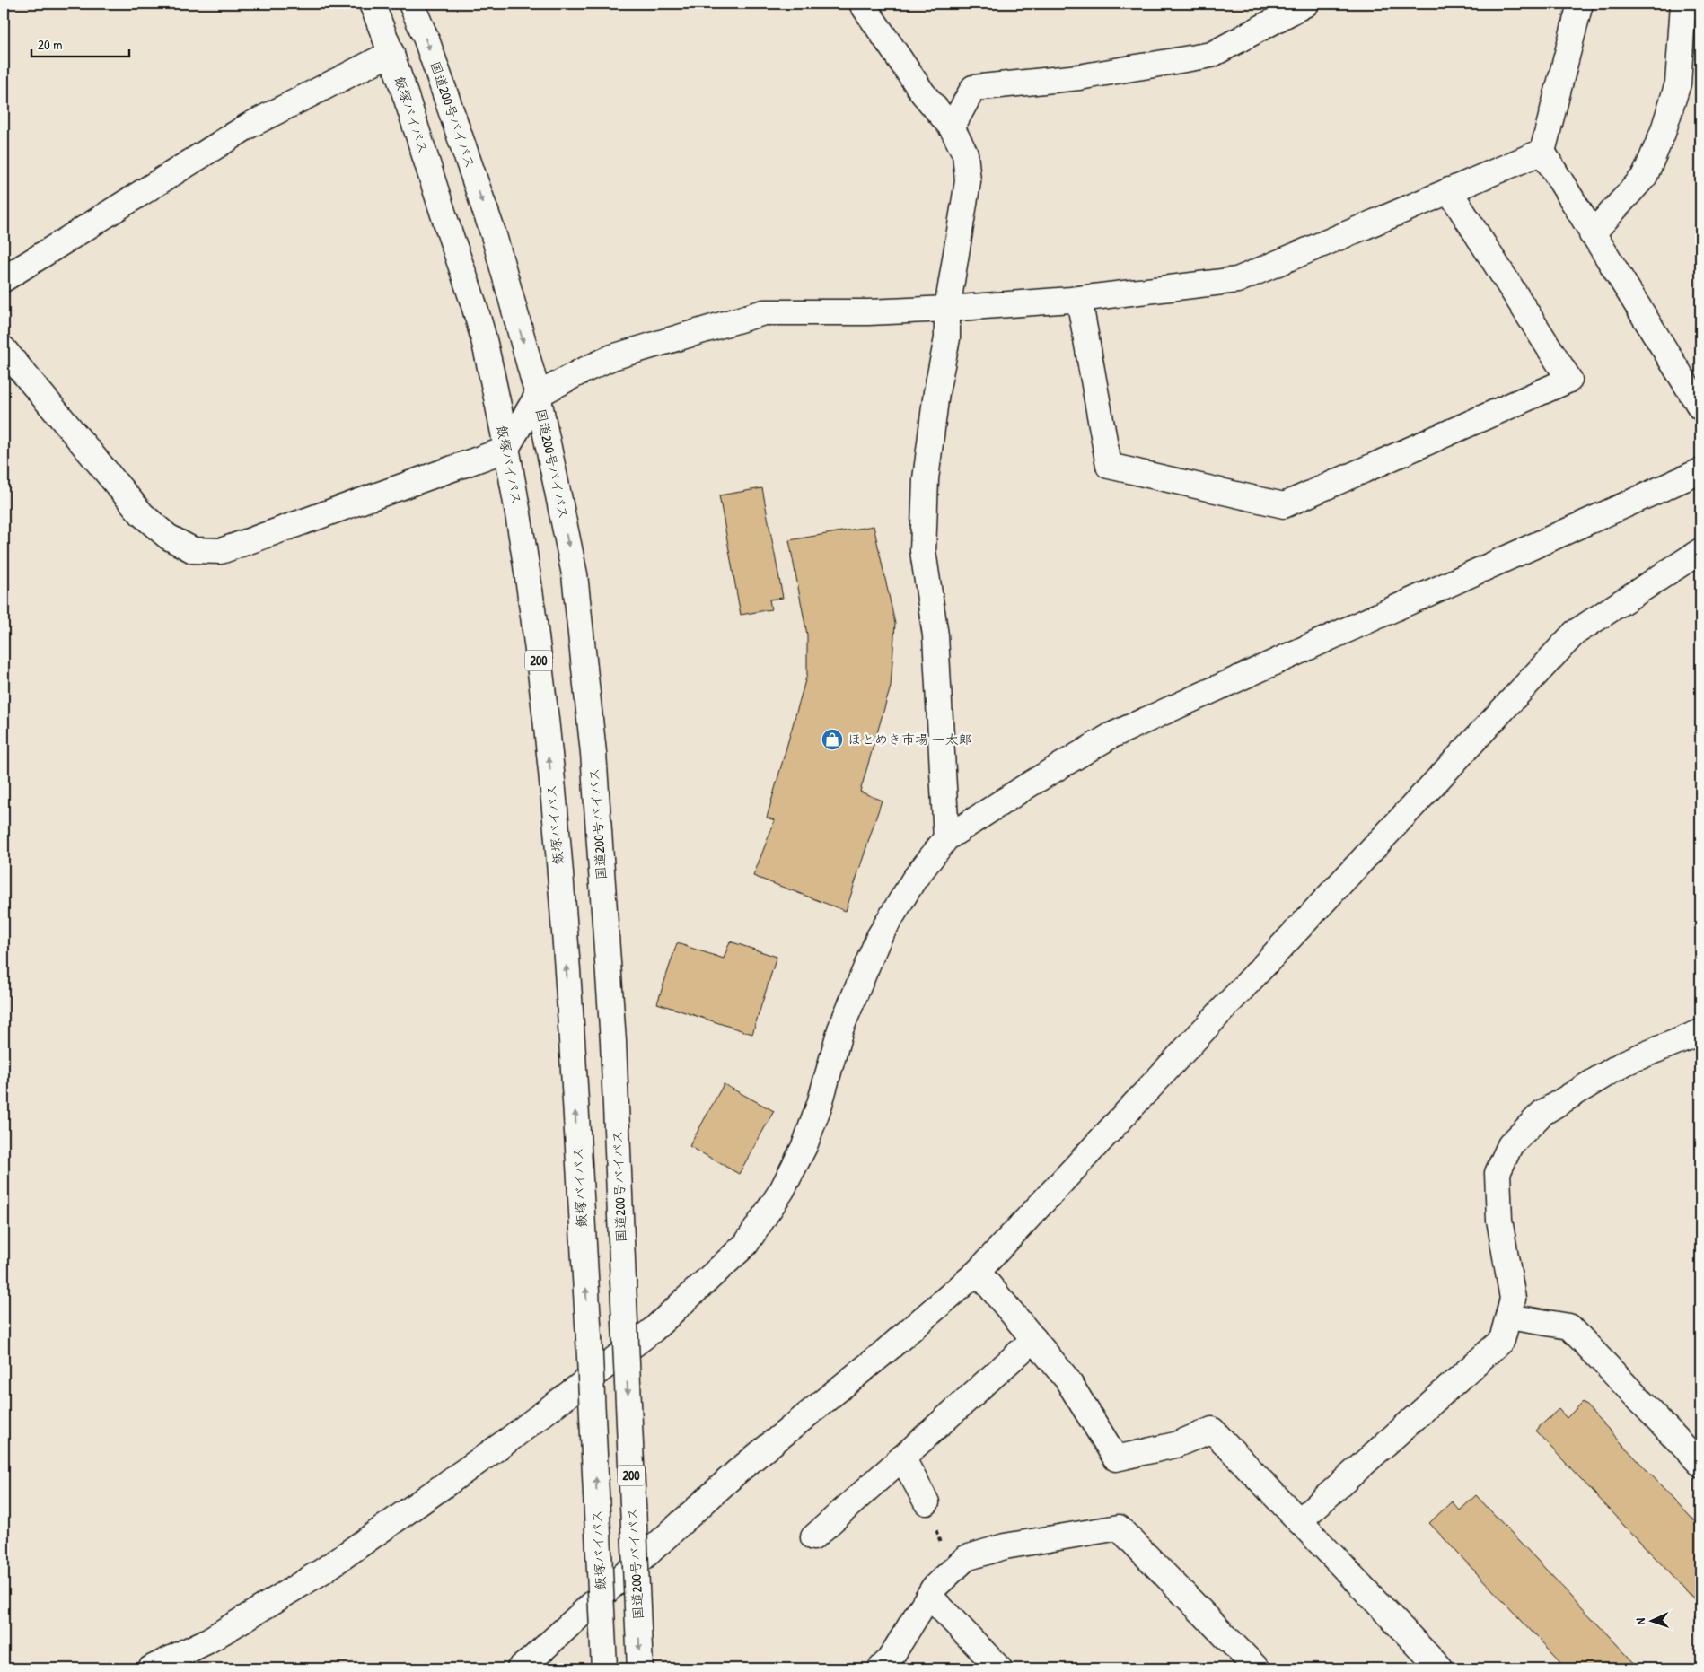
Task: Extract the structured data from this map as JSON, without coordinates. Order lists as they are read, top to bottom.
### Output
{
  "streets": {
    "main road": ["飯塚バイパス", "国道200号バイパス", "200"]
  },
  "one_way": ["飯塚バイパス", "国道200号バイパス"],
  "places": {
    "shop": ["ほとめき市場 一太郎"]
  },
  "scale_bar": "20 m",
  "north": "left"
}
